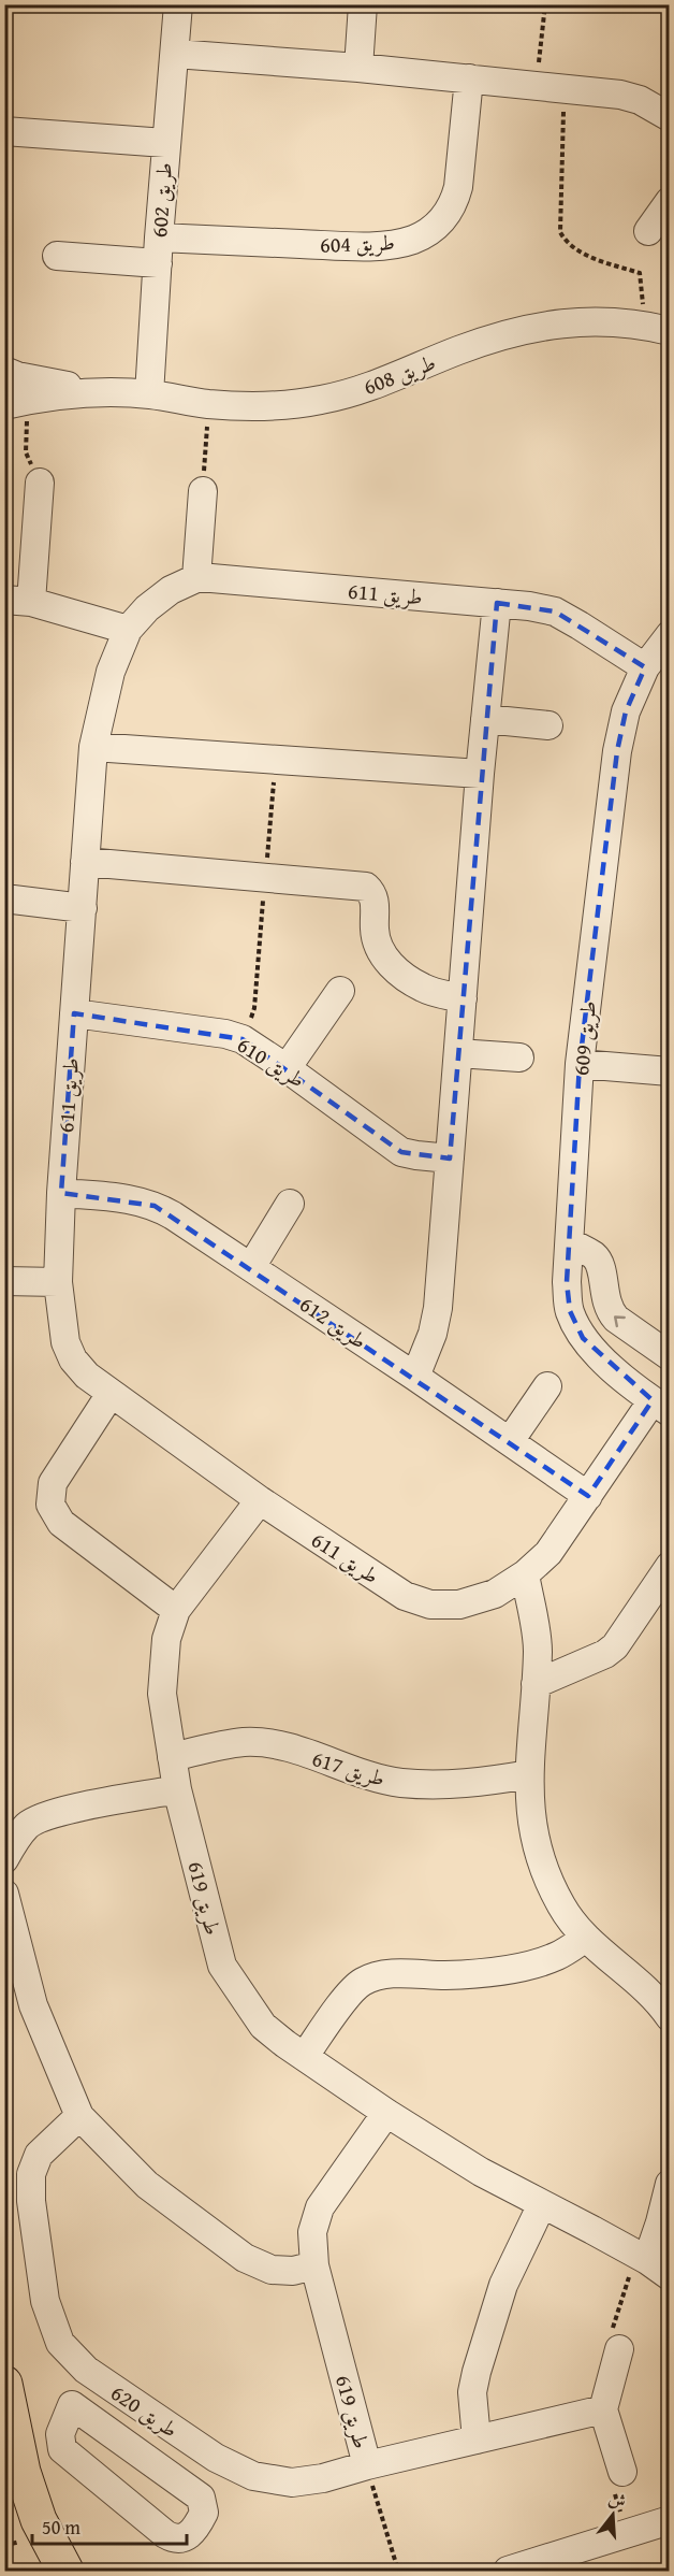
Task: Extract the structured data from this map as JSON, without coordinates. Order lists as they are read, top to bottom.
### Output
{
  "streets": {
    "street": [
      "طريق 602",
      "طريق 604",
      "طريق 608",
      "طريق 611",
      "طريق 609",
      "طريق 610",
      "طريق 612",
      "طريق 617",
      "طريق 619",
      "طريق 620"
    ]
  },
  "crossings": [
    ["طريق 602", "طريق 604"],
    ["طريق 602", "طريق 608"],
    ["طريق 611", "طريق 609"],
    ["طريق 611", "طريق 610"],
    ["طريق 611", "طريق 612"],
    ["طريق 611", "طريق 619"],
    ["طريق 617", "طريق 619"],
    ["طريق 619", "طريق 620"]
  ],
  "scale_bar": "50 m",
  "north": "top"
}
